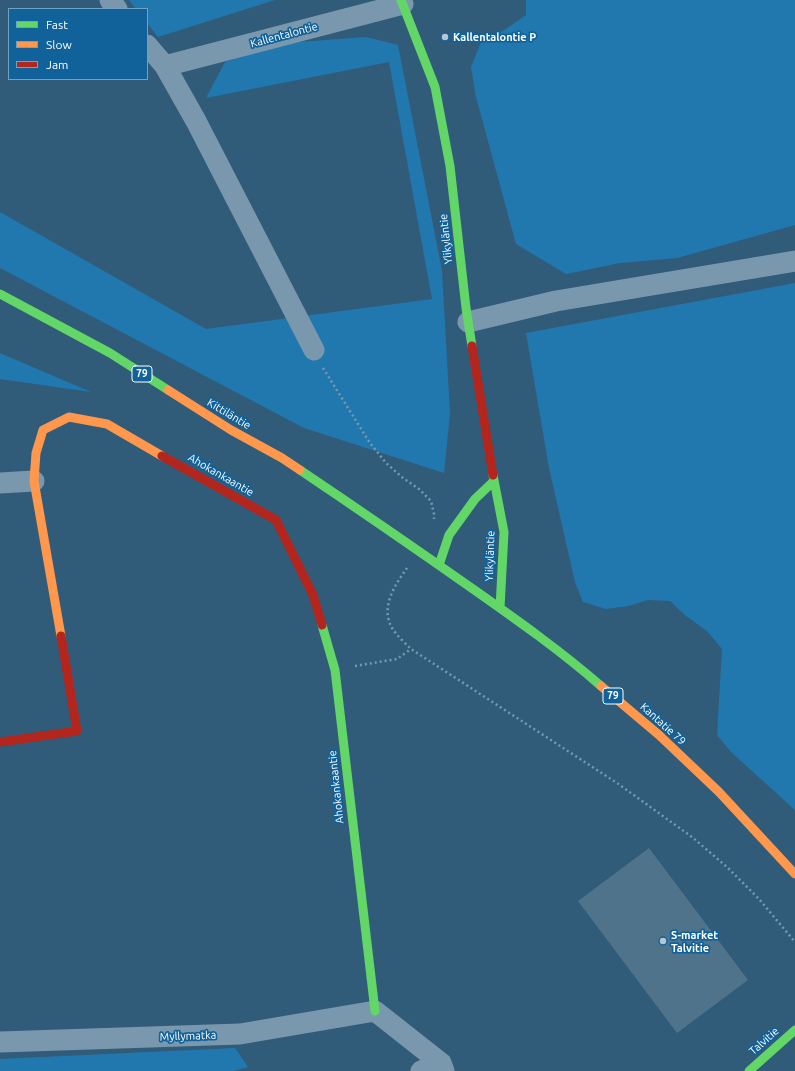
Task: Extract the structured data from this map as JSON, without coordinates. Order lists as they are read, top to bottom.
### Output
{
  "streets": {
    "main road": [
      "Ylikyläntie",
      "79",
      "Kittiläntie",
      "Ahokankaantie",
      "Kantatie 79",
      "Talvitie"
    ],
    "street": ["Kallentalontie", "Myllymatka"]
  },
  "crossings": [
    ["Kallentalontie", "Ylikyläntie"],
    ["Ylikyläntie", "79"],
    ["Ylikyläntie", "Kantatie 79"],
    ["79", "Kittiläntie"],
    ["79", "Kantatie 79"],
    ["Ahokankaantie", "Myllymatka"]
  ],
  "places": ["Kallentalontie P", "S-market Talvitie"],
  "legend": ["Fast", "Slow", "Jam"]
}
